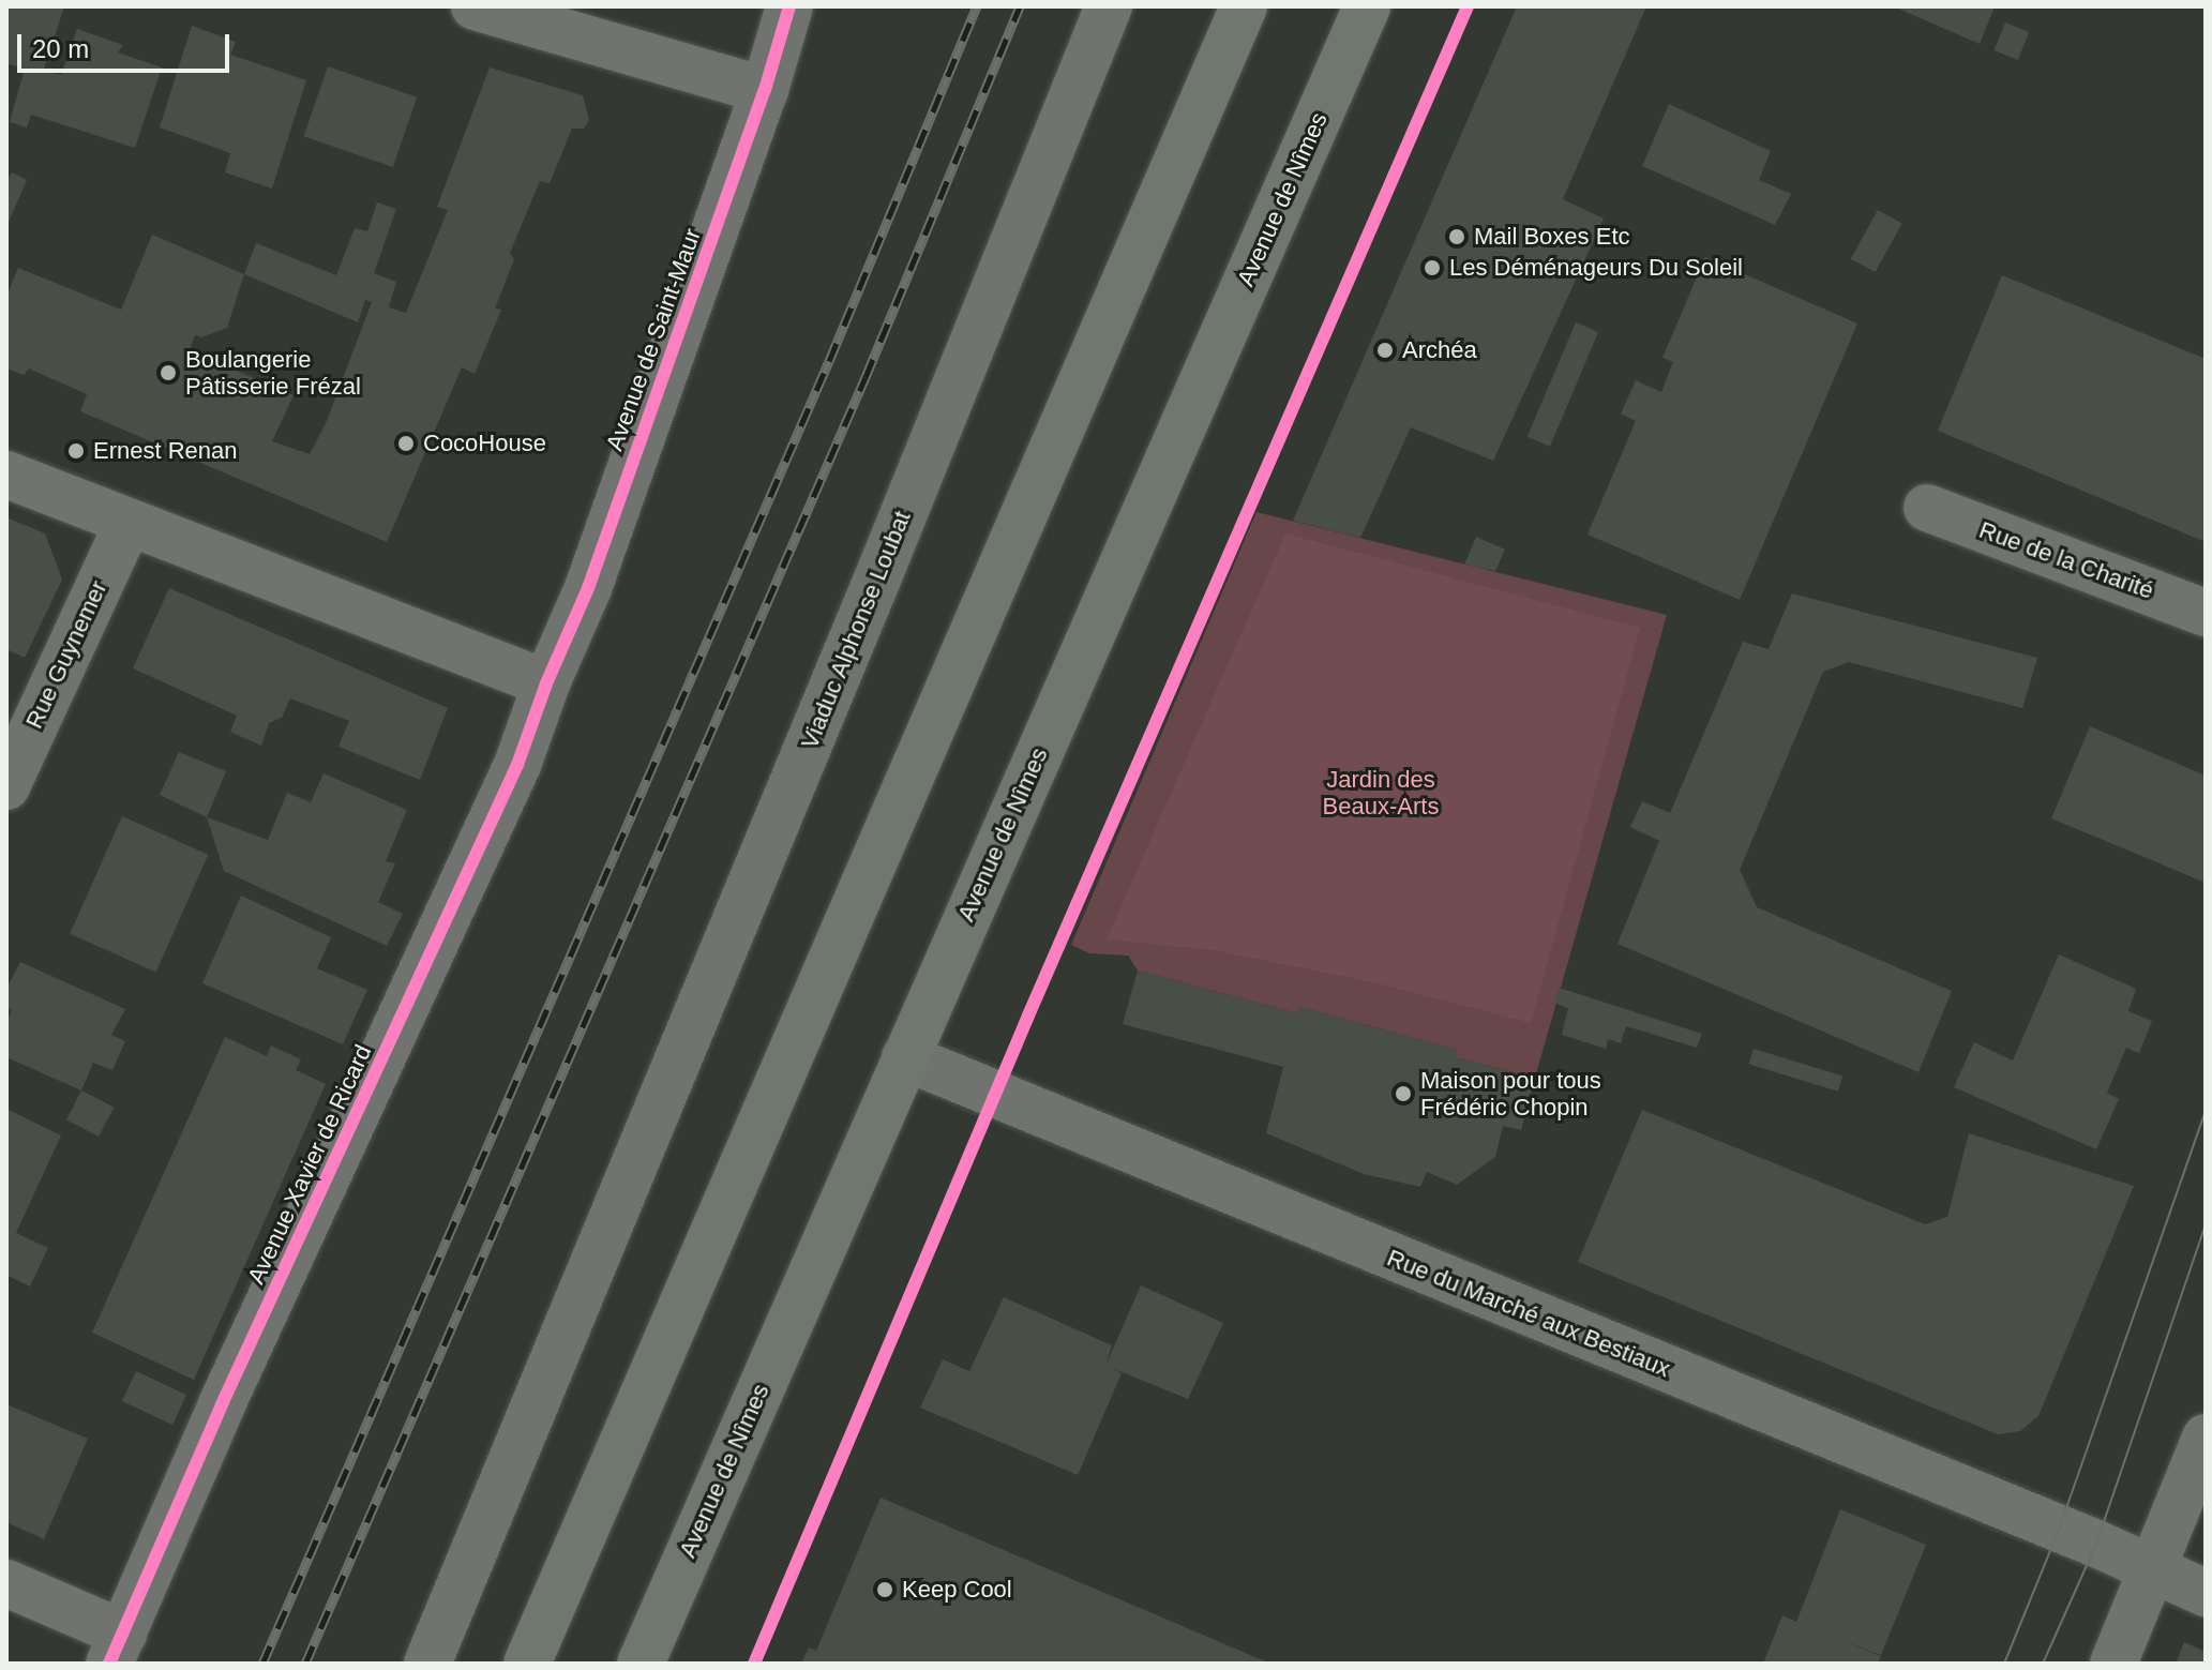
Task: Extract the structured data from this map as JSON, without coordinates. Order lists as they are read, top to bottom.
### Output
{
  "streets": {
    "main road": ["Avenue de Nîmes"],
    "street": [
      "Avenue de Saint-Maur",
      "Rue de la Charité",
      "Viaduc Alphonse Loubat",
      "Rue Guynemer",
      "Avenue Xavier de Ricard",
      "Rue du Marché aux Bestiaux"
    ]
  },
  "crossings": [
    ["Avenue de Nîmes", "Rue du Marché aux Bestiaux"],
    ["Avenue de Saint-Maur", "Avenue Xavier de Ricard"]
  ],
  "parks": ["Jardin des Beaux-Arts"],
  "places": [
    "Mail Boxes Etc",
    "Les Déménageurs Du Soleil",
    "Archéa",
    "Boulangerie Pâtisserie Frézal",
    "CocoHouse",
    "Ernest Renan",
    "Maison pour tous Frédéric Chopin",
    "Keep Cool"
  ],
  "scale_bar": "20 m"
}
